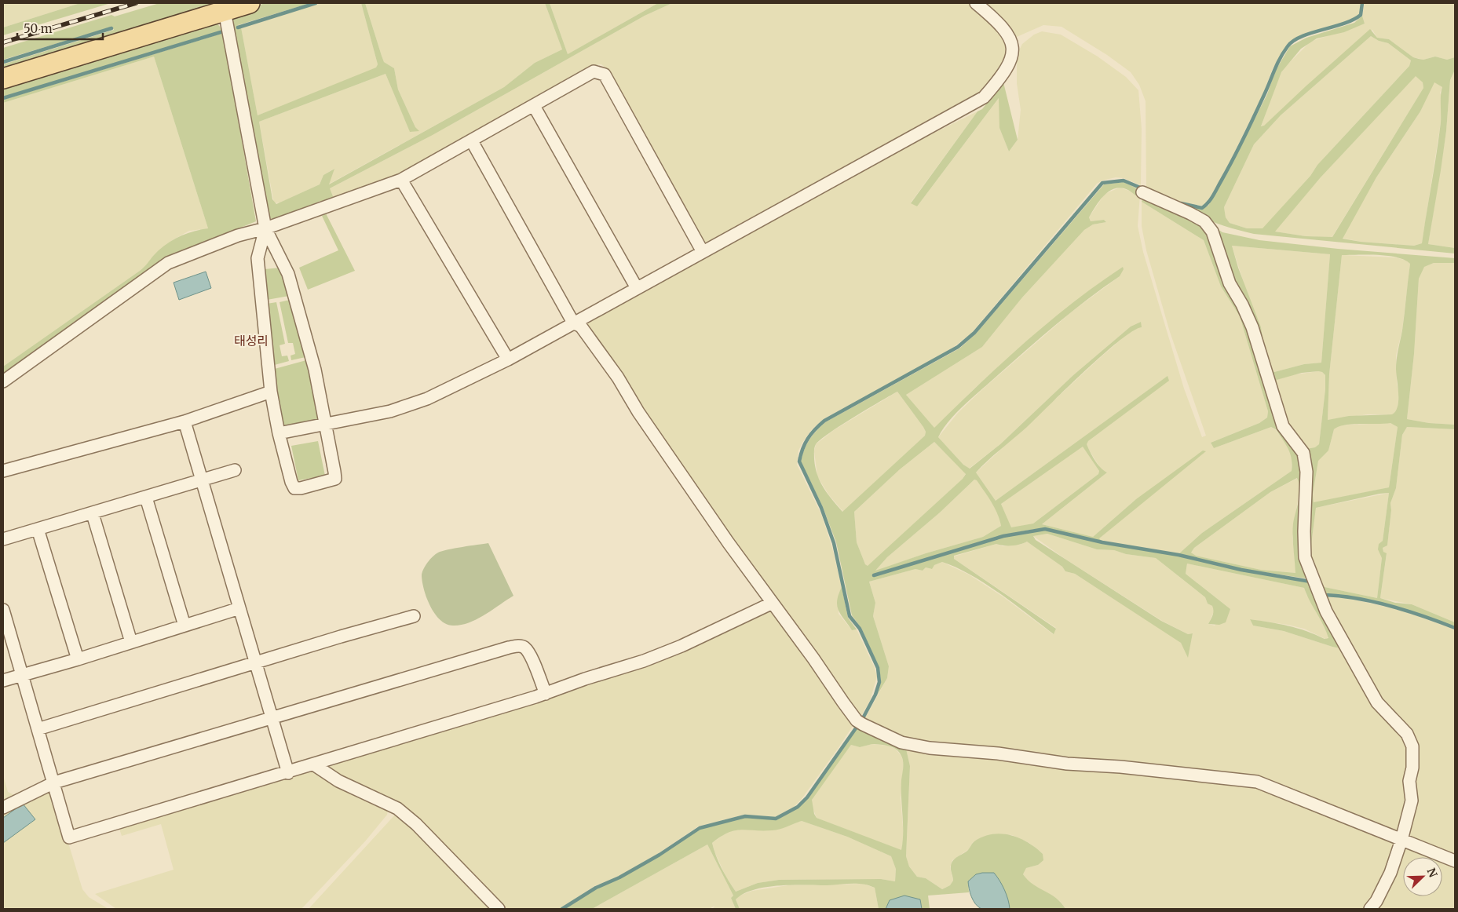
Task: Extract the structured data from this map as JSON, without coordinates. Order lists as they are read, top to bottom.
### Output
{
  "districts": ["태성리"],
  "scale_bar": "50 m",
  "north": "top right"
}
